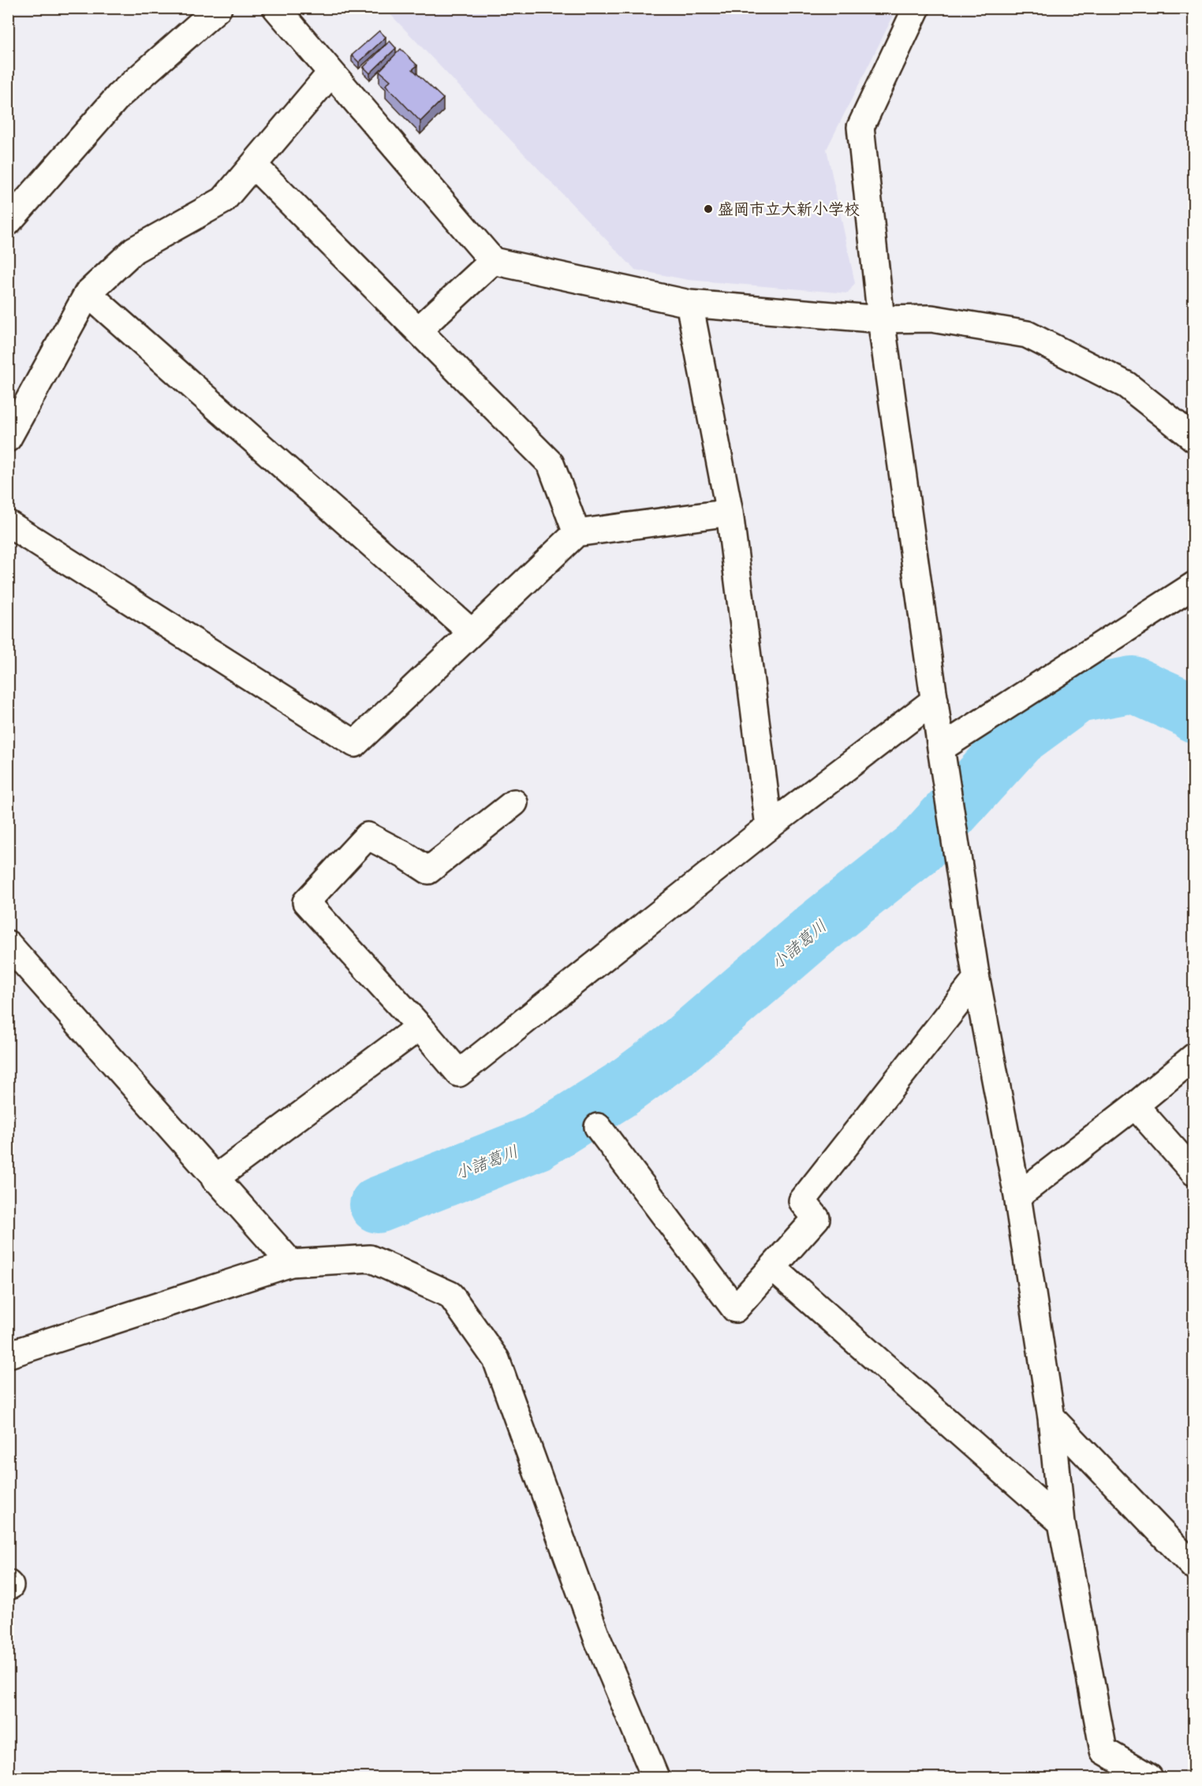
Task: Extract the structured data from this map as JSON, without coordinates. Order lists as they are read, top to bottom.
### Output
{
  "water": ["小諸葛川"],
  "places": ["盛岡市立大新小学校"]
}
